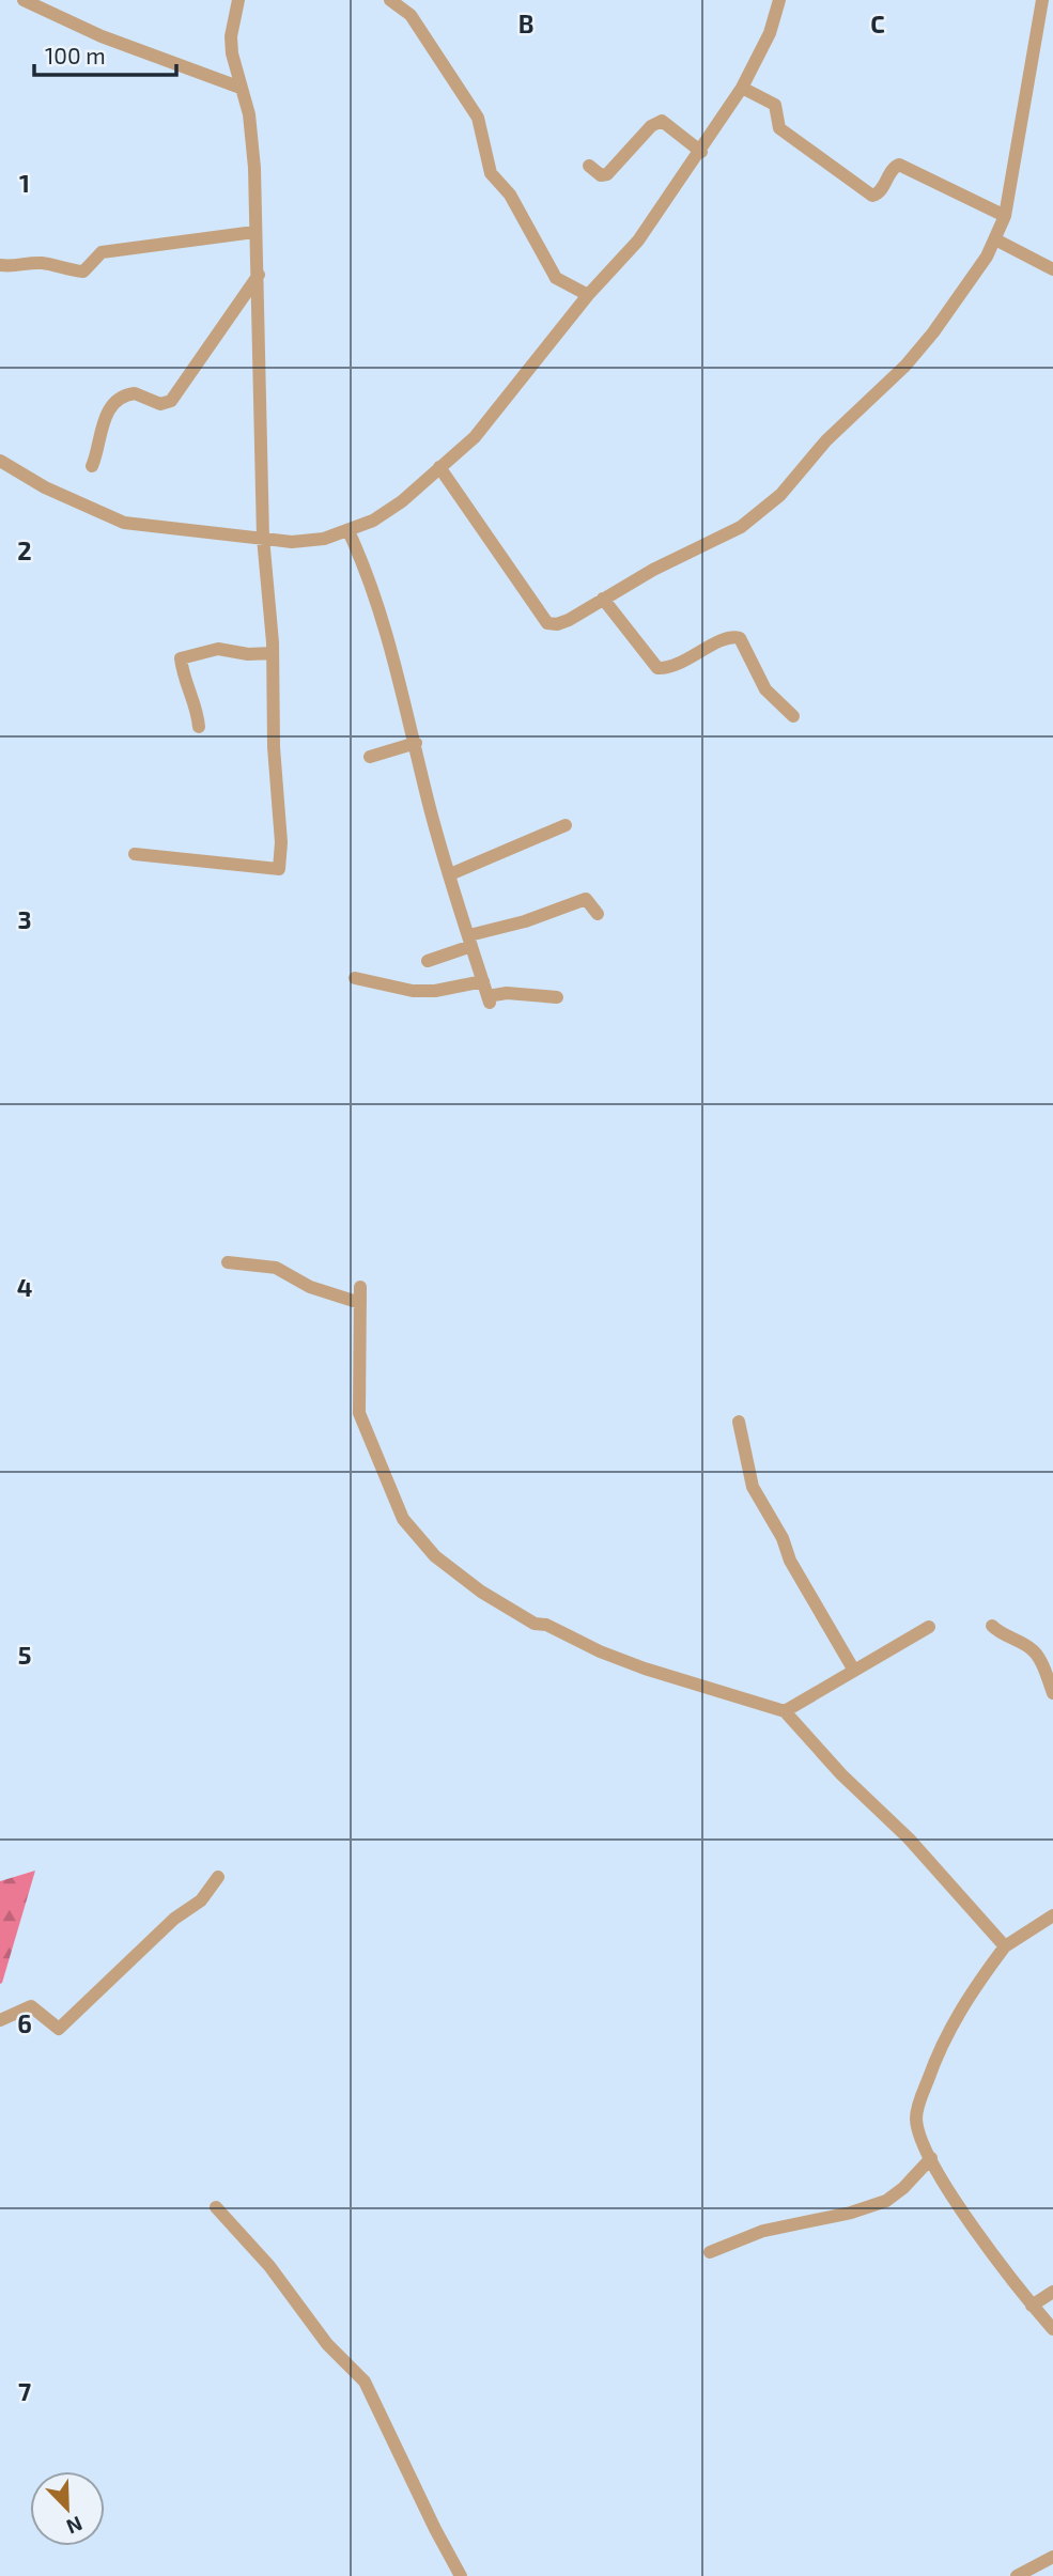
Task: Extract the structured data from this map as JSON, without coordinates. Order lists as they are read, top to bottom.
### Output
{
  "scale_bar": "100 m",
  "north": "bottom right",
  "grid": {
    "columns": ["B", "C"],
    "rows": [
      "1",
      "2",
      "3",
      "4",
      "5",
      "6",
      "7"
    ]
  }
}
